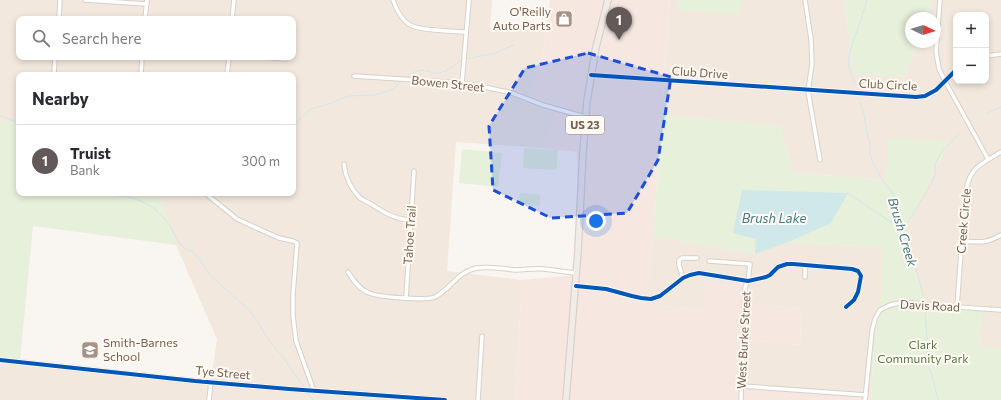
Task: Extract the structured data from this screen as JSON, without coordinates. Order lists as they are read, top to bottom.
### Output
{
  "streets": {
    "highway": ["US 23"],
    "street": [
      "Club Drive",
      "Bowen Street",
      "Club Circle",
      "Creek Circle",
      "Tahoe Trail",
      "Davis Road",
      "West Burke Street",
      "Tye Street"
    ]
  },
  "crossings": [
    ["Club Drive", "Club Circle"],
    ["Club Drive", "US 23"],
    ["Bowen Street", "US 23"],
    ["Creek Circle", "Davis Road"]
  ],
  "water": ["Brush Lake", "Brush Creek"],
  "parks": ["Clark Community Park"],
  "places": {
    "shop": ["O'Reilly Auto Parts"],
    "school or university": ["Smith-Barnes School"]
  },
  "north": "right",
  "page": {
    "pins": "1",
    "map_buttons": ["+", "−"],
    "search": "Search here",
    "heading": "Nearby",
    "list": [
      {
        "mark": "1",
        "name": "Truist",
        "note": "Bank",
        "value": "300 m"
      }
    ]
  }
}
